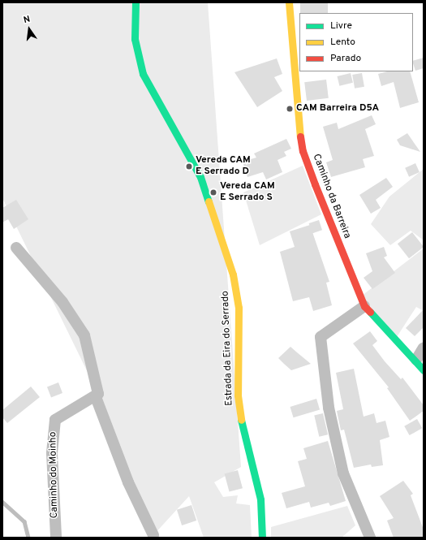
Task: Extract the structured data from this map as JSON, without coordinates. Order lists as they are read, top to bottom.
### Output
{
  "streets": {
    "main road": ["Caminho da Barreira", "Estrada da Eira do Serrado"],
    "street": ["Caminho do Moinho"]
  },
  "places": ["CAM Barreira D5A", "Vereda CAM E Serrado D", "Vereda CAM E Serrado S"],
  "legend": ["Livre", "Lento", "Parado"],
  "north": "top"
}
